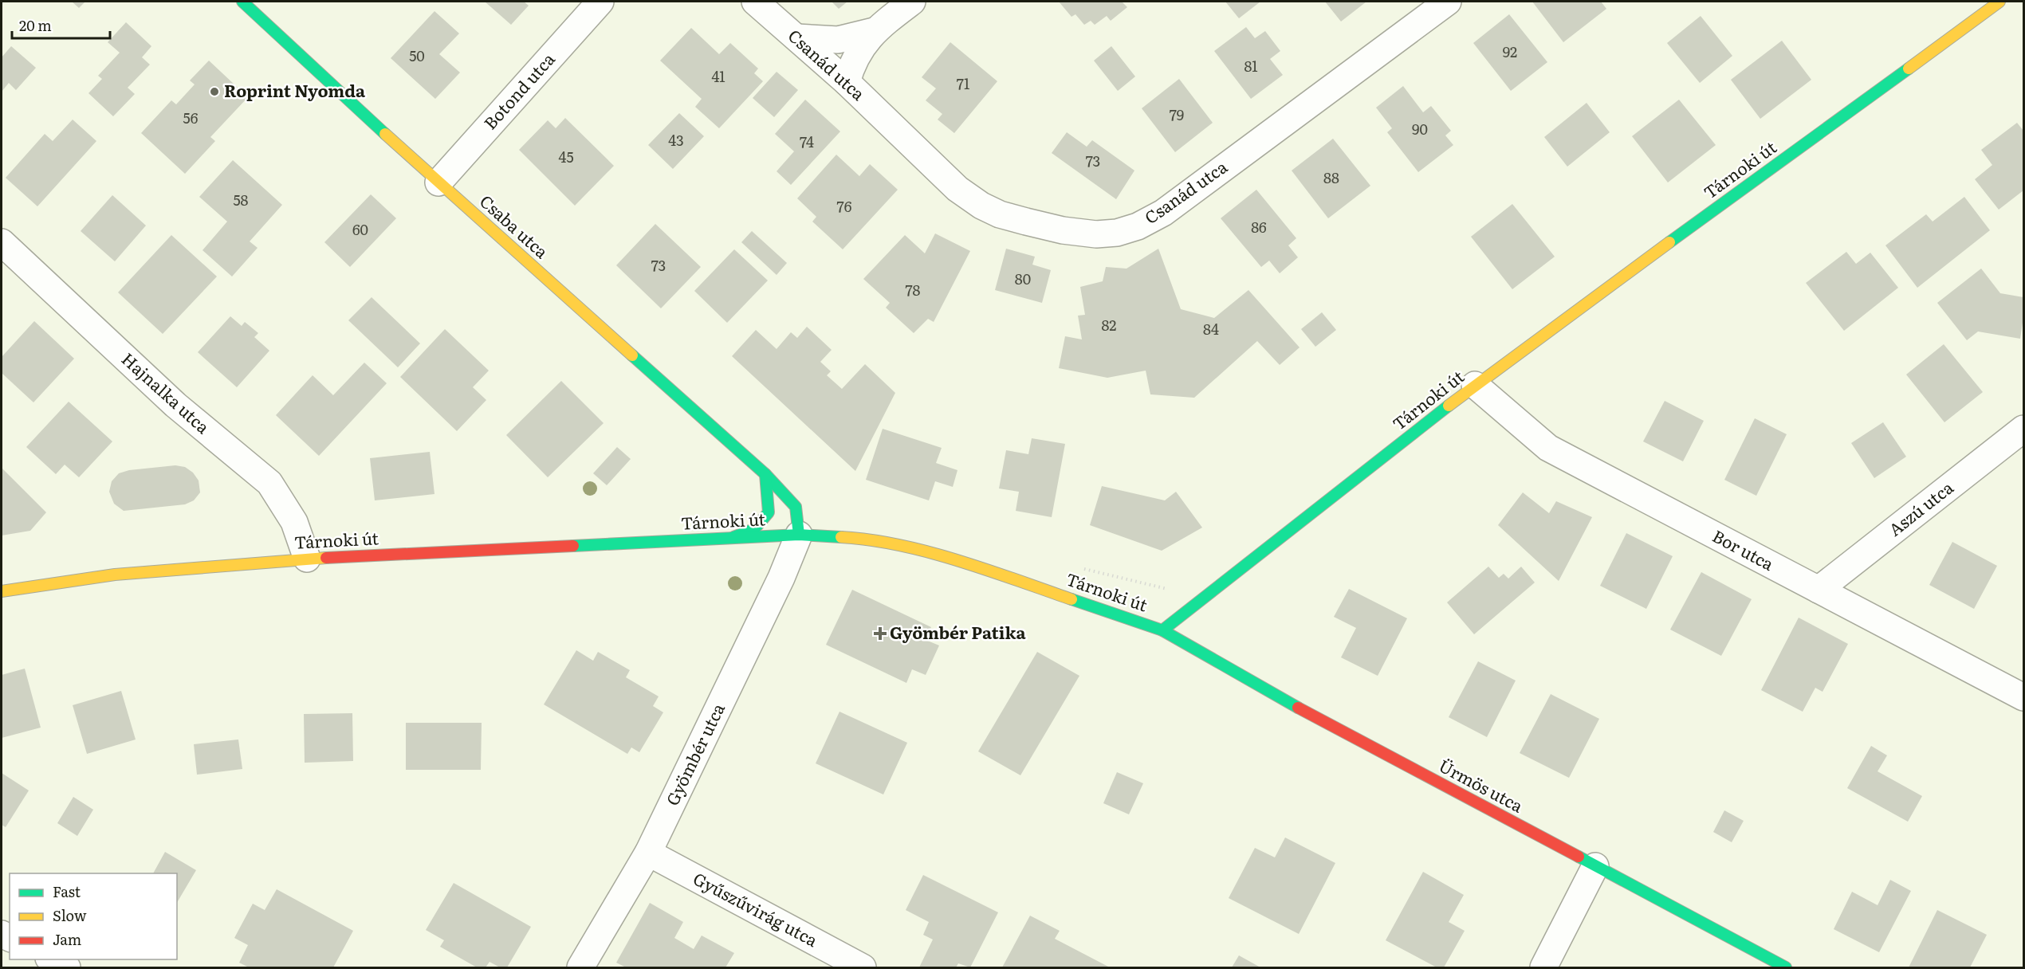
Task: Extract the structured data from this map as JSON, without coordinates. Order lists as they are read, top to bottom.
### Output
{
  "streets": {
    "street": [
      "Csanád utca",
      "Botond utca",
      "Tárnoki út",
      "Csaba utca",
      "Hajnalka utca",
      "Aszú utca",
      "Bor utca",
      "Gyömbér utca",
      "Ürmös utca",
      "Gyűszűvirág utca"
    ]
  },
  "crossings": [
    ["Botond utca", "Csaba utca"],
    ["Tárnoki út", "Csaba utca"],
    ["Tárnoki út", "Hajnalka utca"],
    ["Tárnoki út", "Bor utca"],
    ["Tárnoki út", "Gyömbér utca"],
    ["Tárnoki út", "Ürmös utca"],
    ["Csaba utca", "Gyömbér utca"],
    ["Aszú utca", "Bor utca"],
    ["Gyömbér utca", "Gyűszűvirág utca"]
  ],
  "places": {
    "other": ["Roprint Nyomda"],
    "health": ["Gyömbér Patika"]
  },
  "house_numbers": [
    "92",
    "50",
    "81",
    "41",
    "71",
    "79",
    "56",
    "90",
    "43",
    "74",
    "45",
    "73",
    "88",
    "58",
    "76",
    "86",
    "60",
    "73",
    "80",
    "78",
    "82",
    "84"
  ],
  "legend": ["Fast", "Slow", "Jam"],
  "scale_bar": "20 m"
}
